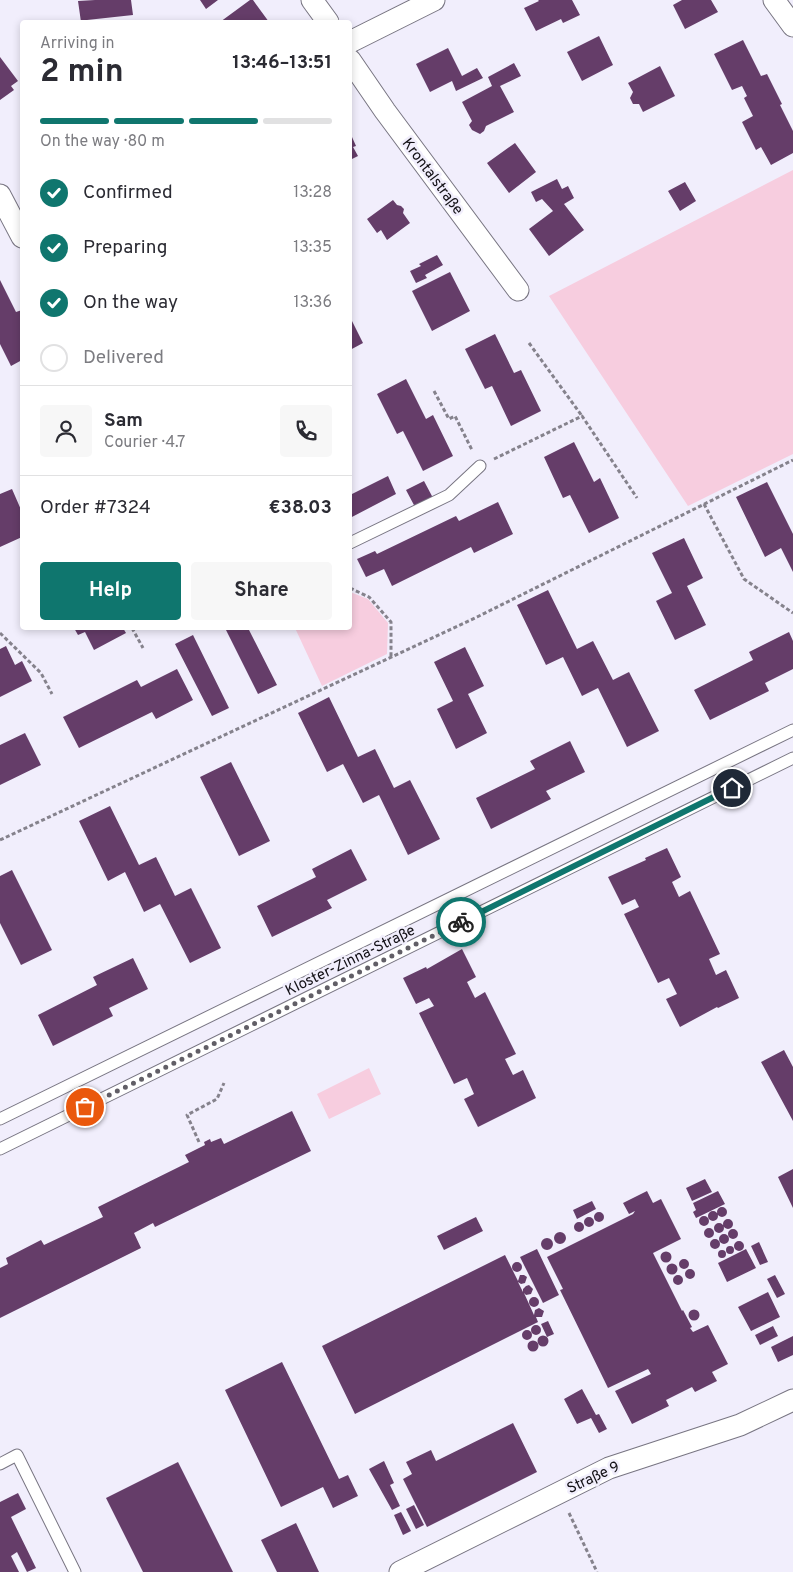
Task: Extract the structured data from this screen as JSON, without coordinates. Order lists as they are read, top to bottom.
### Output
{
  "streets": {
    "street": ["Krontalstraße", "Straße 9"],
    "lane": ["Kloster-Zinna-Straße"]
  },
  "page": {
    "heading": ["2 min", "Arriving in", "13:46–13:51"],
    "panel": [
      "Sam",
      "Courier · 4.7",
      "Order #7324",
      "€38.03"
    ],
    "bar": "On the way · 80 m",
    "list": [
      ["Confirmed", "13:28"],
      ["Preparing", "13:35"],
      ["On the way", "13:36"],
      "Delivered"
    ],
    "buttons": ["Help", "Share"]
  }
}
